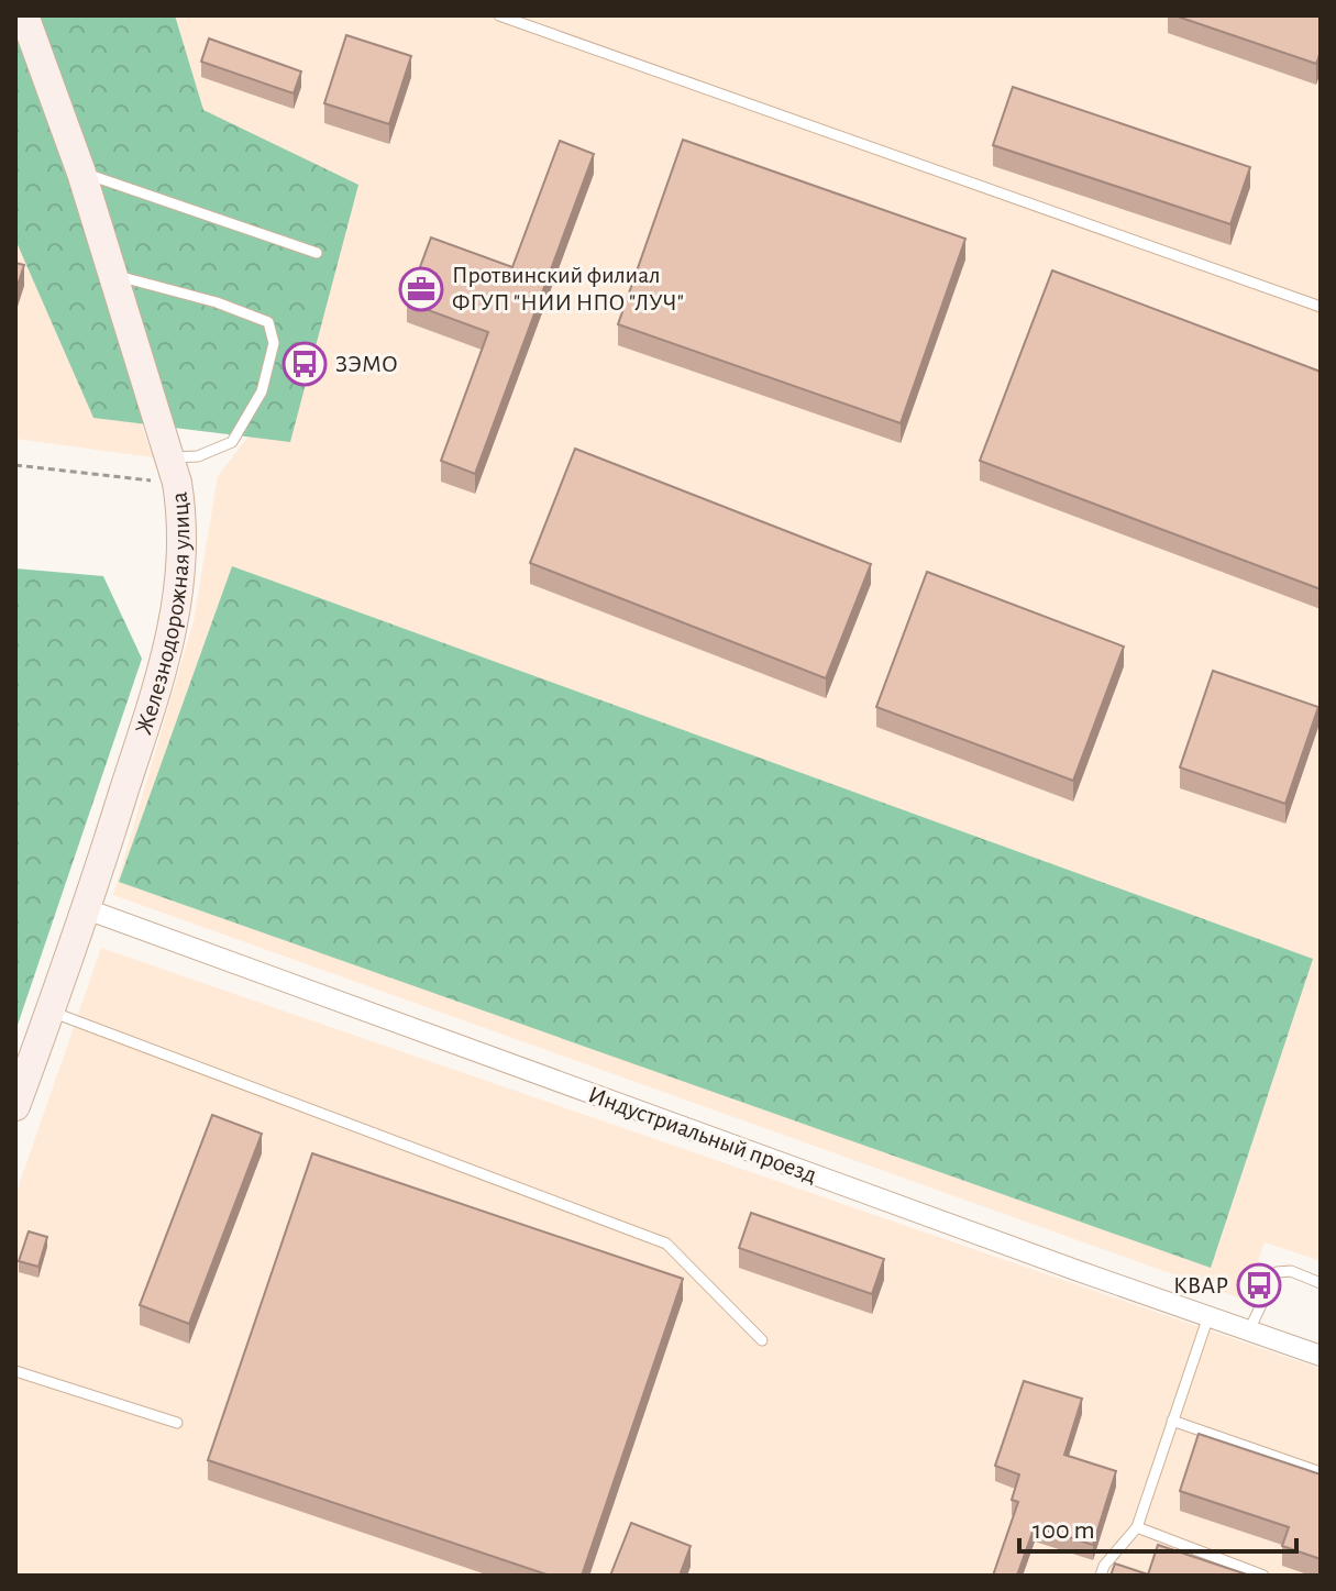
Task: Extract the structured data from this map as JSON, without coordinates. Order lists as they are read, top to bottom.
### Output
{
  "streets": {
    "street": ["Железнодорожная улица", "Индустриальный проезд"]
  },
  "crossings": [
    ["Железнодорожная улица", "Индустриальный проезд"]
  ],
  "places": {
    "office": ["Протвинский филиал ФГУП \"НИИ НПО \"ЛУЧ\""],
    "bus stop": ["ЗЭМО", "КВАР"]
  },
  "scale_bar": "100 m"
}
